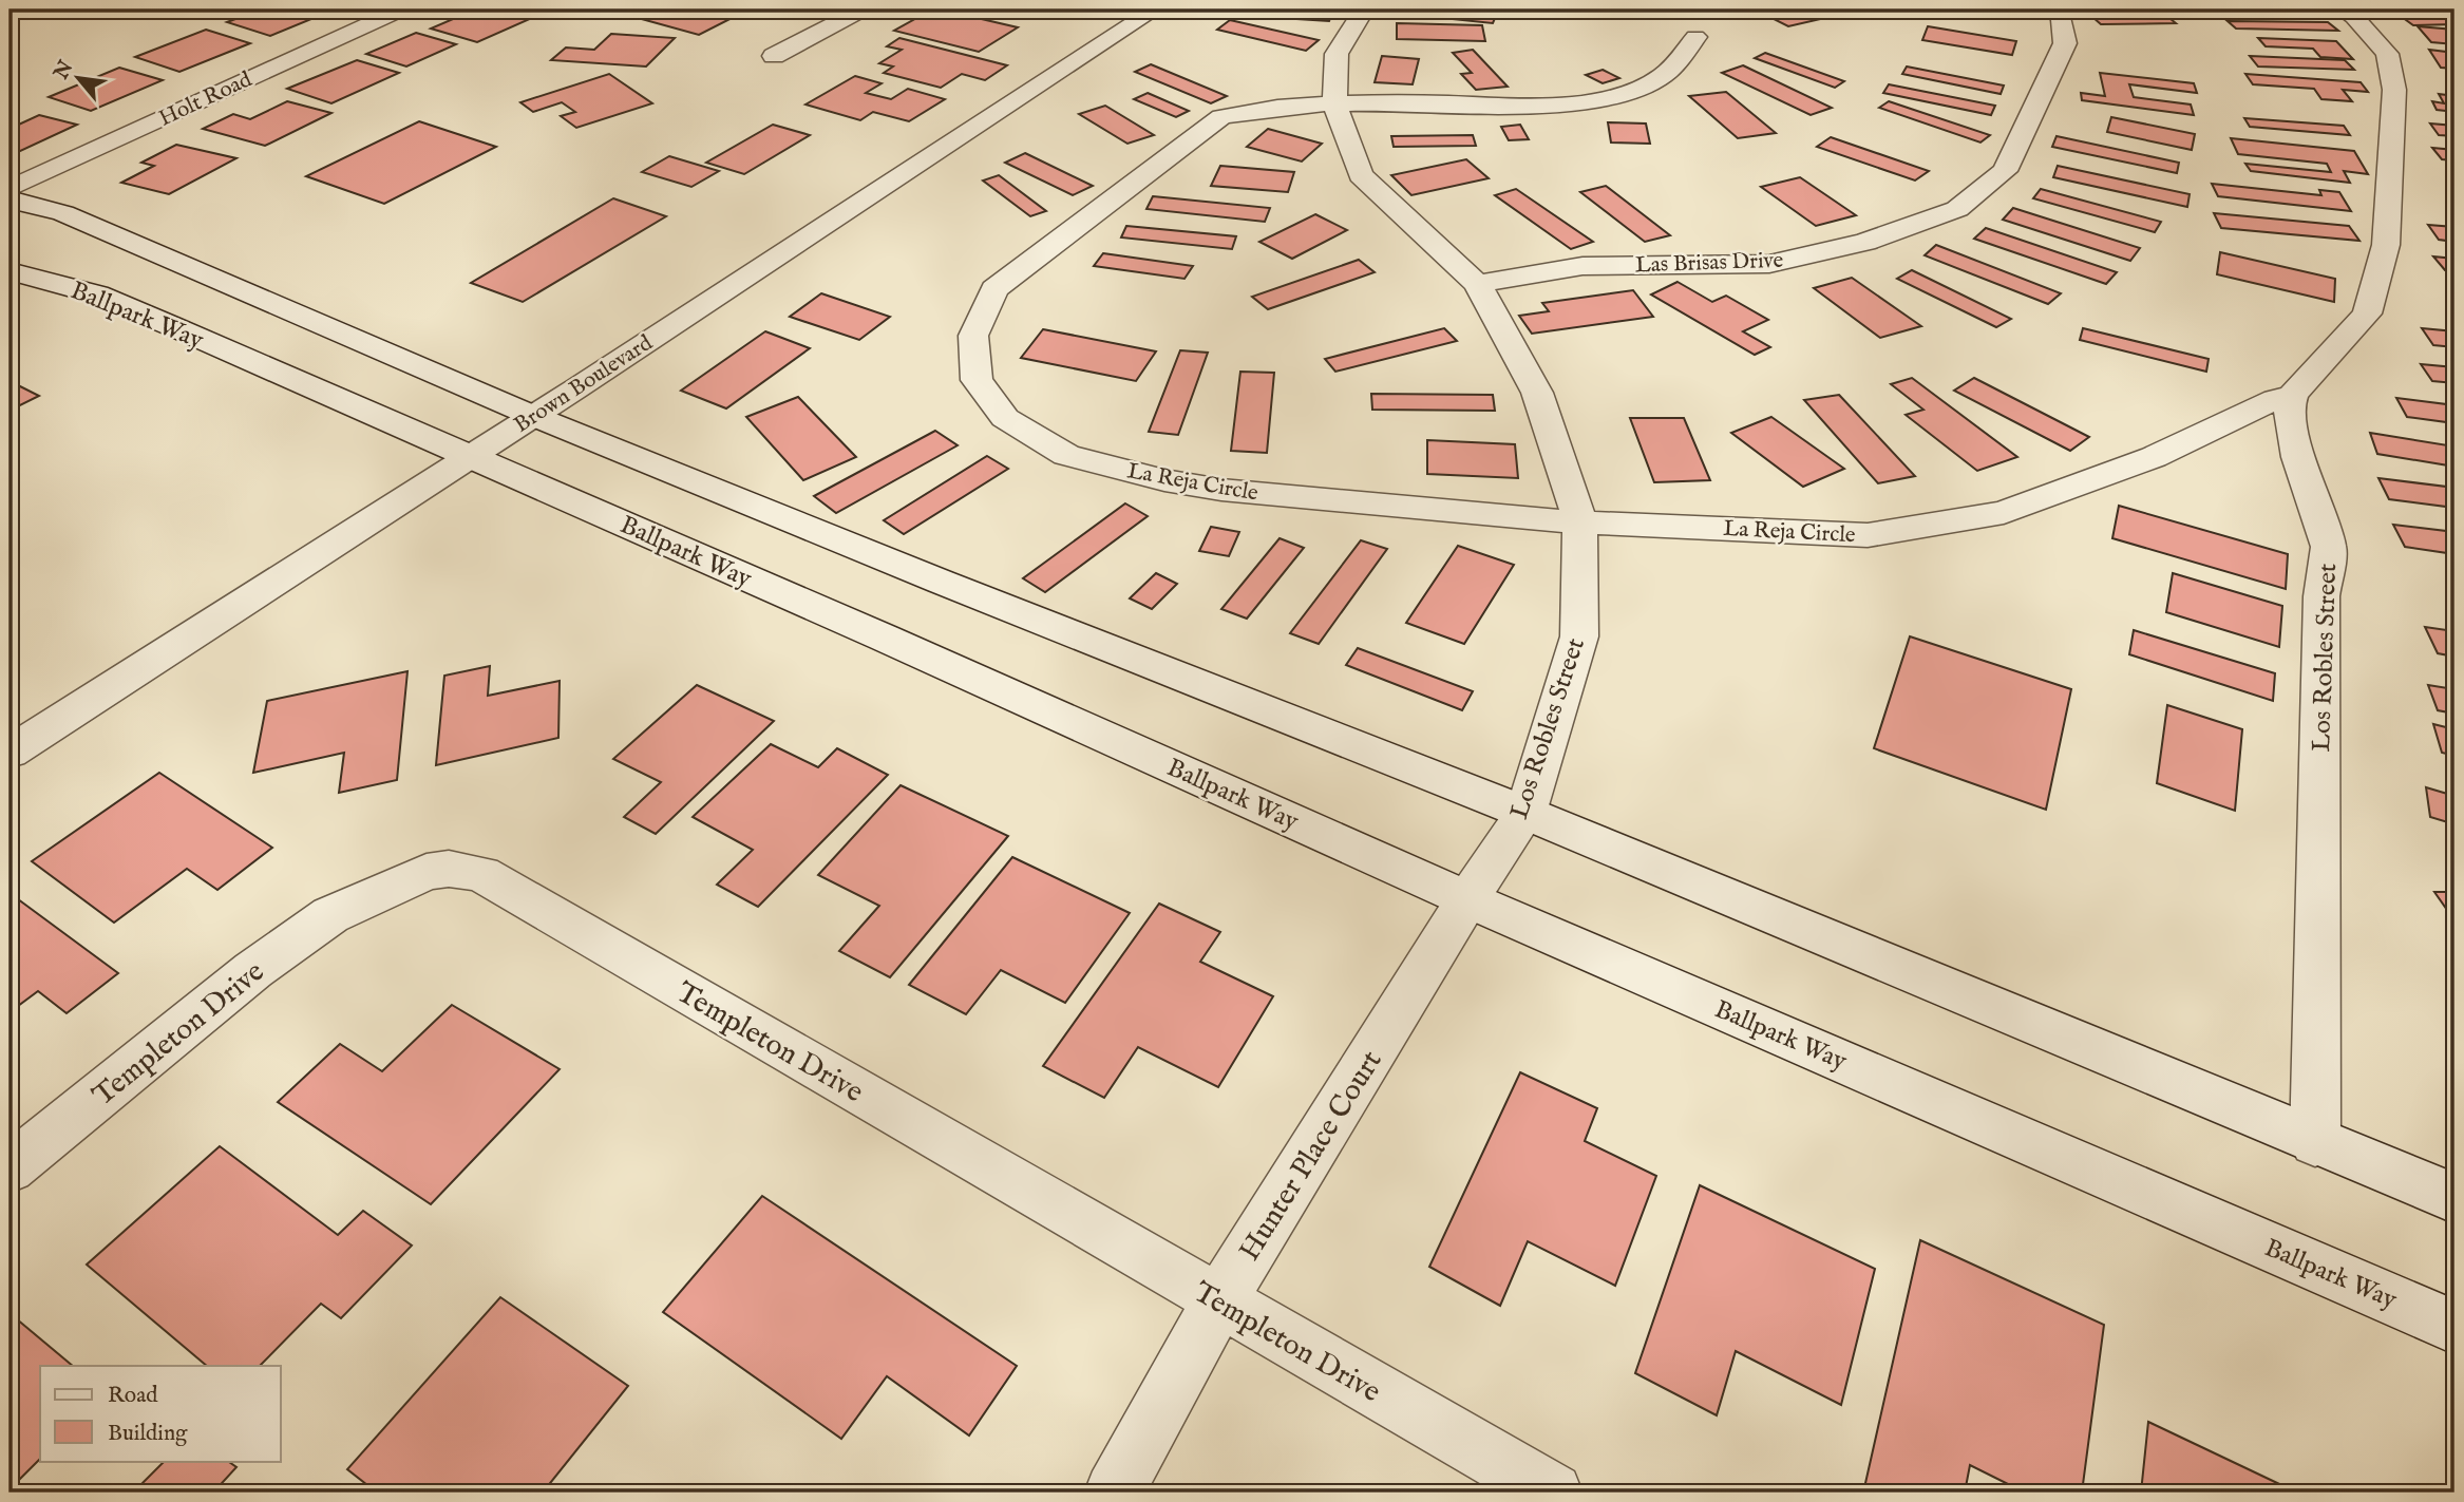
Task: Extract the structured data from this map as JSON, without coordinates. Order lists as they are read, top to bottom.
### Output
{
  "streets": {
    "street": [
      "Holt Road",
      "Las Brisas Drive",
      "Ballpark Way",
      "Brown Boulevard",
      "La Reja Circle",
      "Los Robles Street",
      "Templeton Drive",
      "Hunter Place Court"
    ]
  },
  "crossings": [
    ["Las Brisas Drive", "Los Robles Street"],
    ["Ballpark Way", "Brown Boulevard"],
    ["Ballpark Way", "Los Robles Street"],
    ["Ballpark Way", "Hunter Place Court"],
    ["La Reja Circle", "Los Robles Street"],
    ["Los Robles Street", "Hunter Place Court"],
    ["Templeton Drive", "Hunter Place Court"]
  ],
  "legend": ["Road", "Building"],
  "north": "top left"
}
